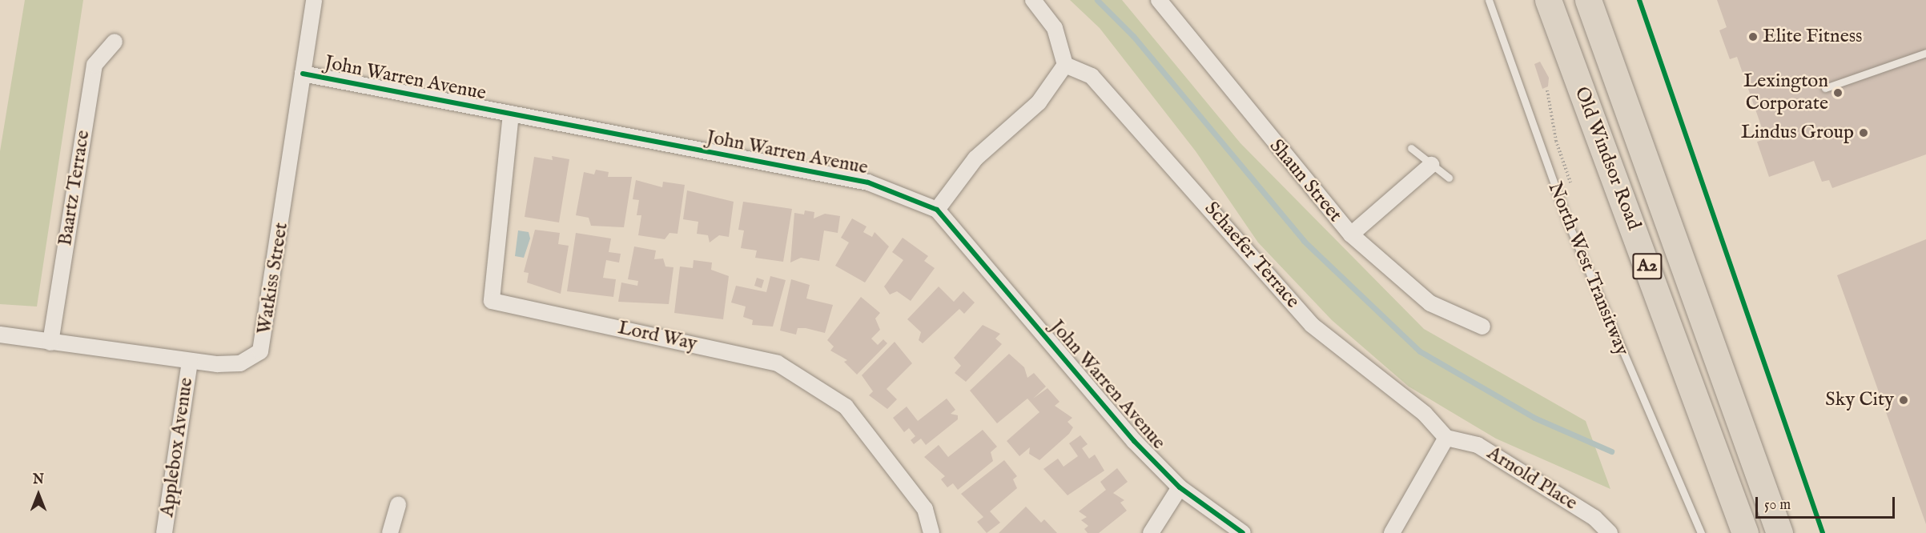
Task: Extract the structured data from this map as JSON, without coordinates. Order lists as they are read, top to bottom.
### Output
{
  "streets": {
    "highway": ["Old Windsor Road", "A2"],
    "street": [
      "John Warren Avenue",
      "Shaun Street",
      "Baartz Terrace",
      "Schaefer Terrace",
      "Watkiss Street",
      "Lord Way",
      "Applebox Avenue",
      "Arnold Place"
    ],
    "lane": ["North West Transitway"]
  },
  "crossings": [
    ["John Warren Avenue", "Watkiss Street"],
    ["John Warren Avenue", "Lord Way"],
    ["Baartz Terrace", "Watkiss Street"],
    ["Schaefer Terrace", "Arnold Place"],
    ["Watkiss Street", "Applebox Avenue"]
  ],
  "places": [
    "Elite Fitness",
    "Lexington Corporate",
    "Lindus Group",
    "Sky City"
  ],
  "scale_bar": "50 m",
  "north": "top"
}
